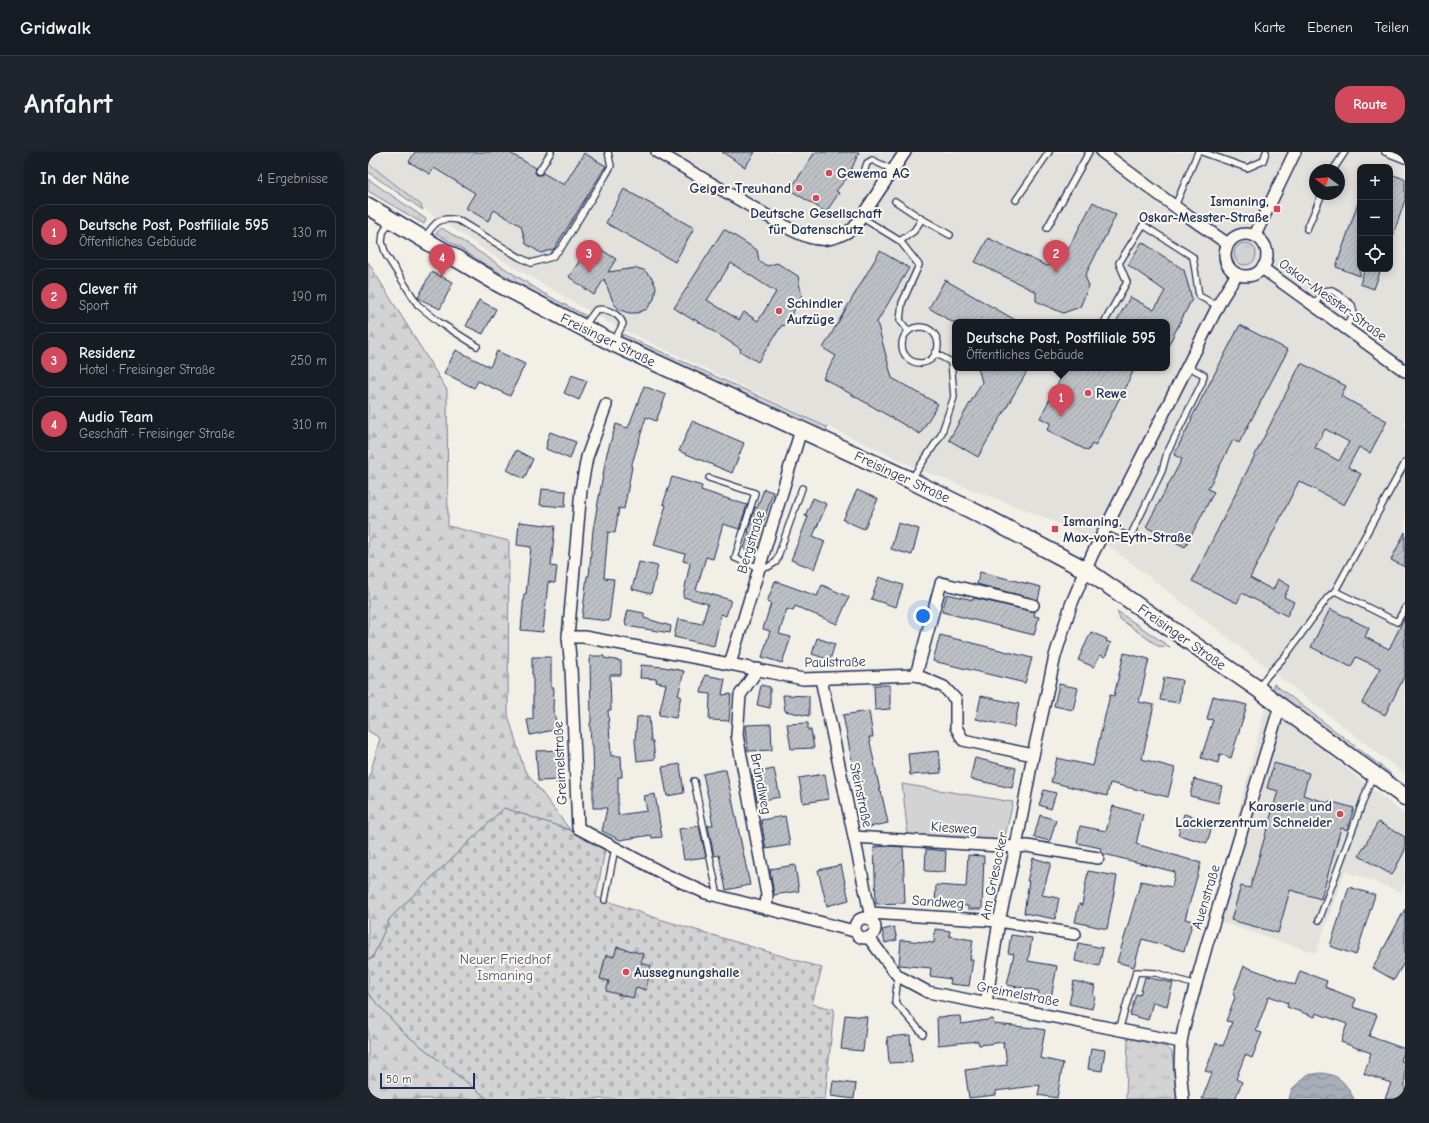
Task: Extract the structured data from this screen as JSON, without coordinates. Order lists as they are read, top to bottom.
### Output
{
  "streets": {
    "main road": ["Freisinger Straße"],
    "street": [
      "Oskar-Messter-Straße",
      "Bergstraße",
      "Paulstraße",
      "Greimelstraße",
      "Bründlweg",
      "Steinstraße",
      "Kiesweg",
      "Am Griesacker",
      "Auenstraße",
      "Sandweg"
    ]
  },
  "crossings": [
    ["Oskar-Messter-Straße", "Am Griesacker"],
    ["Freisinger Straße", "Bergstraße"],
    ["Freisinger Straße", "Am Griesacker"],
    ["Freisinger Straße", "Auenstraße"],
    ["Bergstraße", "Paulstraße"],
    ["Paulstraße", "Greimelstraße"],
    ["Paulstraße", "Bründlweg"],
    ["Paulstraße", "Steinstraße"],
    ["Greimelstraße", "Bründlweg"],
    ["Greimelstraße", "Steinstraße"],
    ["Greimelstraße", "Am Griesacker"],
    ["Greimelstraße", "Auenstraße"],
    ["Greimelstraße", "Sandweg"],
    ["Steinstraße", "Kiesweg"],
    ["Steinstraße", "Sandweg"],
    ["Kiesweg", "Am Griesacker"],
    ["Am Griesacker", "Sandweg"]
  ],
  "parks": ["Neuer Friedhof Ismaning"],
  "places": {
    "other": [
      "Gewema AG",
      "Geiger Treuhand",
      "Deutsche Gesellschaft für Datenschutz",
      "Schindler Aufzüge",
      "Rewe",
      "Karoserie und Lackierzentrum Schneider",
      "Aussegnungshalle"
    ],
    "transit": ["Ismaning, Oskar-Messter-Straße", "Ismaning, Max-von-Eyth-Straße"]
  },
  "scale_bar": "50 m",
  "north": "left",
  "page": {
    "header": "Gridwalk",
    "nav": ["Karte", "Ebenen", "Teilen"],
    "buttons": "Route",
    "title": "Anfahrt",
    "heading": ["In der Nähe", "4 Ergebnisse"],
    "map_buttons": ["+", "−"],
    "list": [
      {
        "mark": "1",
        "name": "Deutsche Post, Postfiliale 595",
        "note": "Öffentliches Gebäude",
        "value": "130 m"
      },
      {
        "mark": "2",
        "name": "Clever fit",
        "note": "Sport",
        "value": "190 m"
      },
      {
        "mark": "3",
        "name": "Residenz",
        "note": "Hotel · Freisinger Straße",
        "value": "250 m"
      },
      {
        "mark": "4",
        "name": "Audio Team",
        "note": "Geschäft · Freisinger Straße",
        "value": "310 m"
      }
    ],
    "pins": [
      "2",
      "3",
      "4",
      "1"
    ],
    "popup": ["Deutsche Post, Postfiliale 595", "Öffentliches Gebäude"],
    "scale": "50 m"
  }
}
